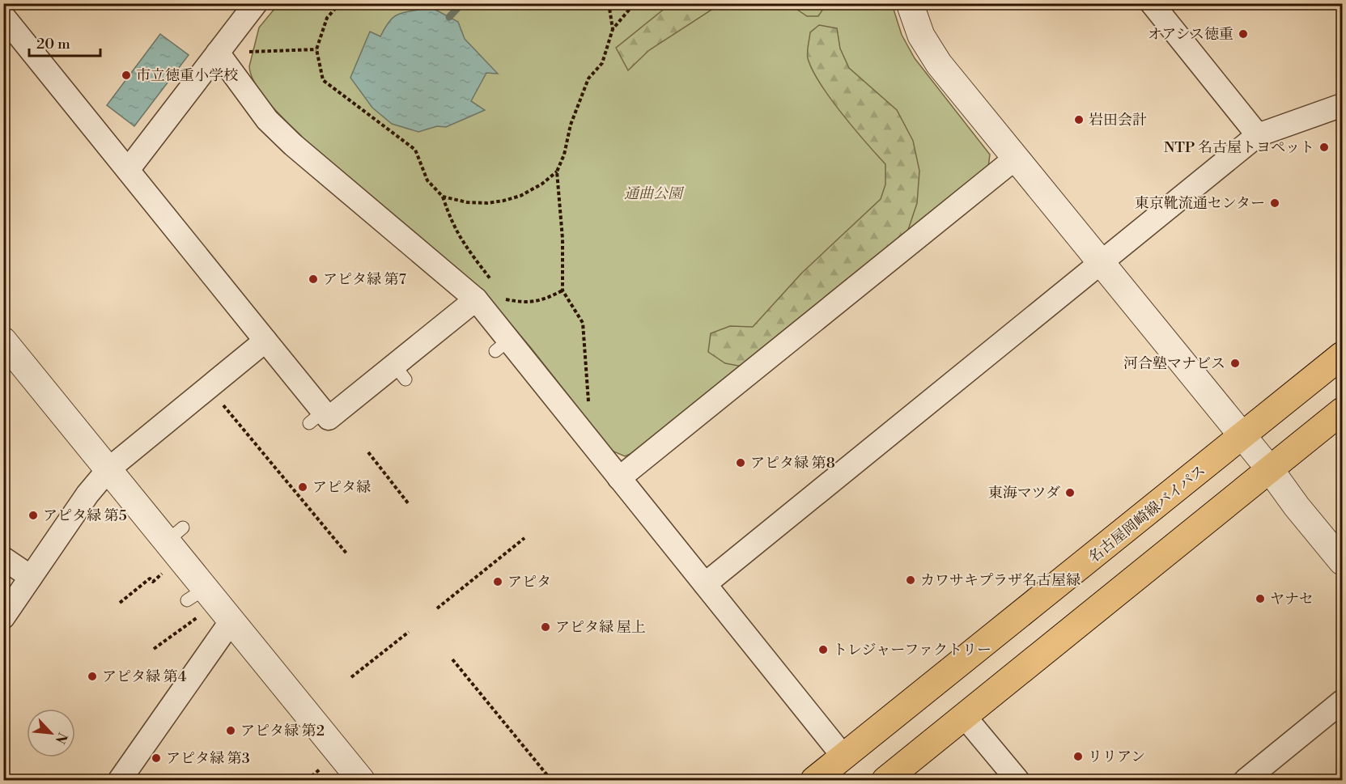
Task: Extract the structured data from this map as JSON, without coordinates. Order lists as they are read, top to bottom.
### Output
{
  "streets": {
    "main road": ["名古屋岡崎線バイパス"]
  },
  "parks": ["通曲公園"],
  "places": [
    "オアシス徳重",
    "市立徳重小学校",
    "岩田会計",
    "NTP 名古屋トヨペット",
    "東京靴流通センター",
    "アピタ緑 第7",
    "河合塾マナビス",
    "アピタ緑 第8",
    "アピタ緑",
    "東海マツダ",
    "アピタ緑 第5",
    "カワサキプラザ名古屋緑",
    "アピタ",
    "ヤナセ",
    "アピタ緑 屋上",
    "トレジャーファクトリー",
    "アピタ緑 第4",
    "アピタ緑 第2",
    "リリアン",
    "アピタ緑 第3"
  ],
  "scale_bar": "20 m",
  "north": "bottom right"
}
